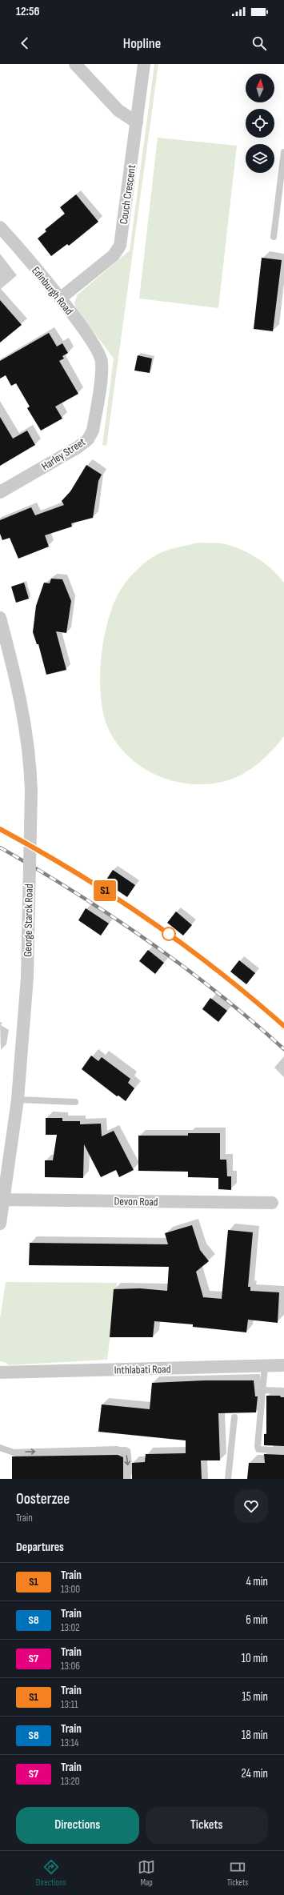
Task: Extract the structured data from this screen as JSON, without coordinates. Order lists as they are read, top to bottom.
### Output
{
  "streets": {
    "street": [
      "Couch Crescent",
      "Edinburgh Road",
      "Harley Street",
      "George Starck Road",
      "Devon Road",
      "Inthlabati Road"
    ]
  },
  "crossings": [
    ["Couch Crescent", "Edinburgh Road"],
    ["Edinburgh Road", "Harley Street"],
    ["George Starck Road", "Devon Road"]
  ],
  "north": "top",
  "page": {
    "status": "12:56",
    "header": "Hopline",
    "on_map": "S1",
    "heading": [
      ["Oosterzee", "Train"],
      "Departures"
    ],
    "list": [
      {
        "mark": "S1",
        "name": "Train",
        "note": "13:00",
        "value": "4 min"
      },
      {
        "mark": "S8",
        "name": "Train",
        "note": "13:02",
        "value": "6 min"
      },
      {
        "mark": "S7",
        "name": "Train",
        "note": "13:06",
        "value": "10 min"
      },
      {
        "mark": "S1",
        "name": "Train",
        "note": "13:11",
        "value": "15 min"
      },
      {
        "mark": "S8",
        "name": "Train",
        "note": "13:14",
        "value": "18 min"
      },
      {
        "mark": "S7",
        "name": "Train",
        "note": "13:20",
        "value": "24 min"
      }
    ],
    "buttons": ["Directions", "Tickets"],
    "tabs": ["Directions", "Map", "Tickets"]
  }
}
